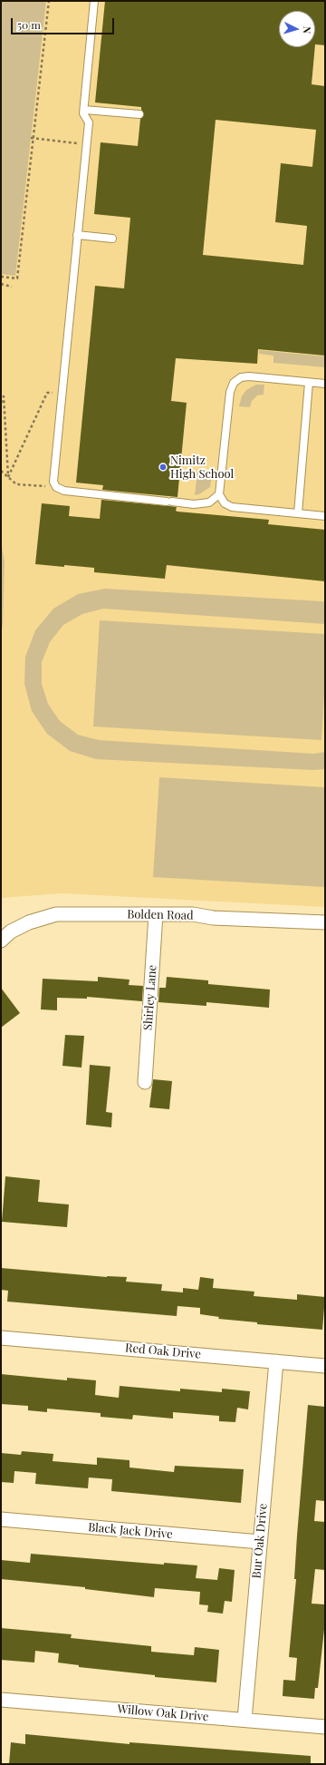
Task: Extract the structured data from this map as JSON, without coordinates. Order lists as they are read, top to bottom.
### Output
{
  "streets": {
    "street": [
      "Bolden Road",
      "Shirley Lane",
      "Red Oak Drive",
      "Black Jack Drive",
      "Bur Oak Drive",
      "Willow Oak Drive"
    ]
  },
  "crossings": [
    ["Bolden Road", "Shirley Lane"],
    ["Red Oak Drive", "Bur Oak Drive"],
    ["Black Jack Drive", "Bur Oak Drive"],
    ["Bur Oak Drive", "Willow Oak Drive"]
  ],
  "places": ["Nimitz High School"],
  "scale_bar": "50 m",
  "north": "right"
}
